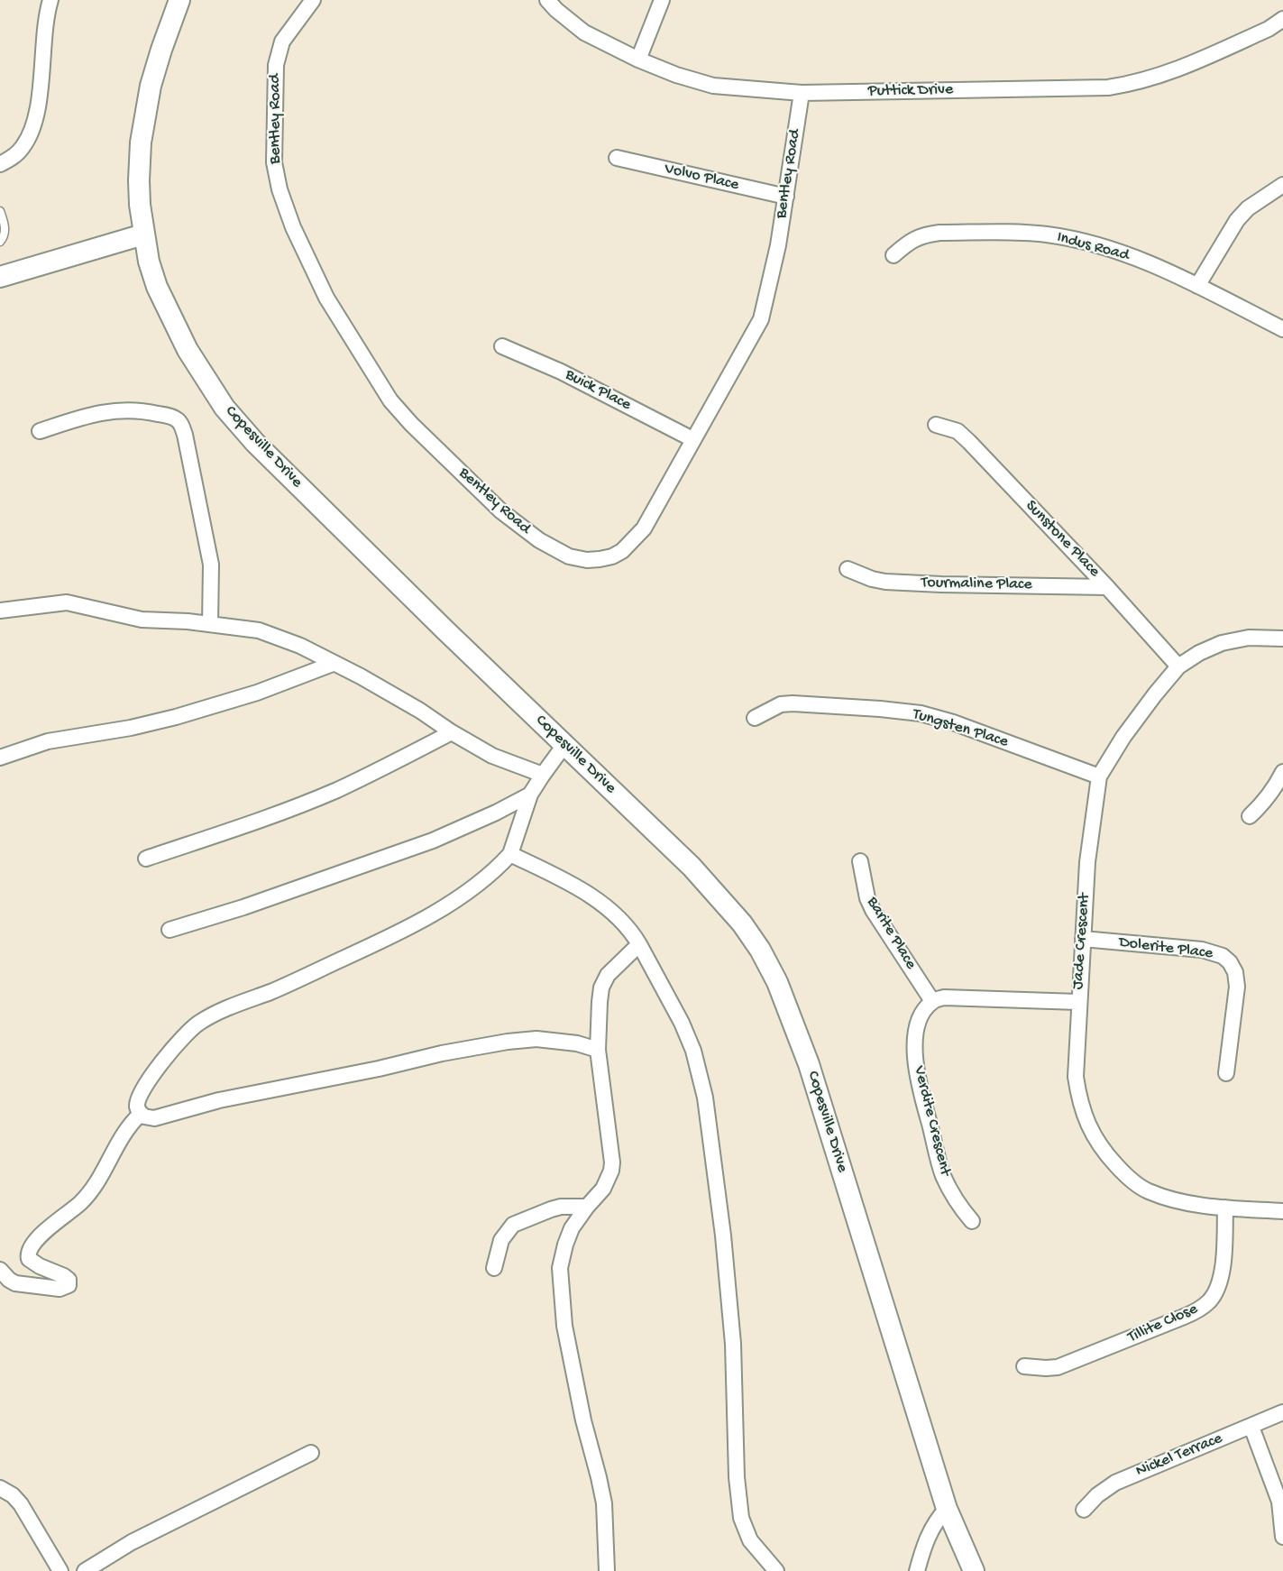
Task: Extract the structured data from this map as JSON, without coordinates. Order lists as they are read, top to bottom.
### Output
{
  "streets": {
    "street": [
      "Puttick Drive",
      "Bentley Road",
      "Volvo Place",
      "Indus Road",
      "Buick Place",
      "Copesville Drive",
      "Sunstone Place",
      "Tourmaline Place",
      "Tungsten Place",
      "Barite Place",
      "Jade Crescent",
      "Dolerite Place",
      "Verdite Crescent",
      "Tillite Close",
      "Nickel Terrace"
    ]
  },
  "crossings": [
    ["Puttick Drive", "Bentley Road"],
    ["Bentley Road", "Volvo Place"],
    ["Bentley Road", "Buick Place"],
    ["Sunstone Place", "Tourmaline Place"],
    ["Sunstone Place", "Jade Crescent"],
    ["Tungsten Place", "Jade Crescent"],
    ["Barite Place", "Verdite Crescent"],
    ["Jade Crescent", "Dolerite Place"],
    ["Jade Crescent", "Tillite Close"]
  ]
}
